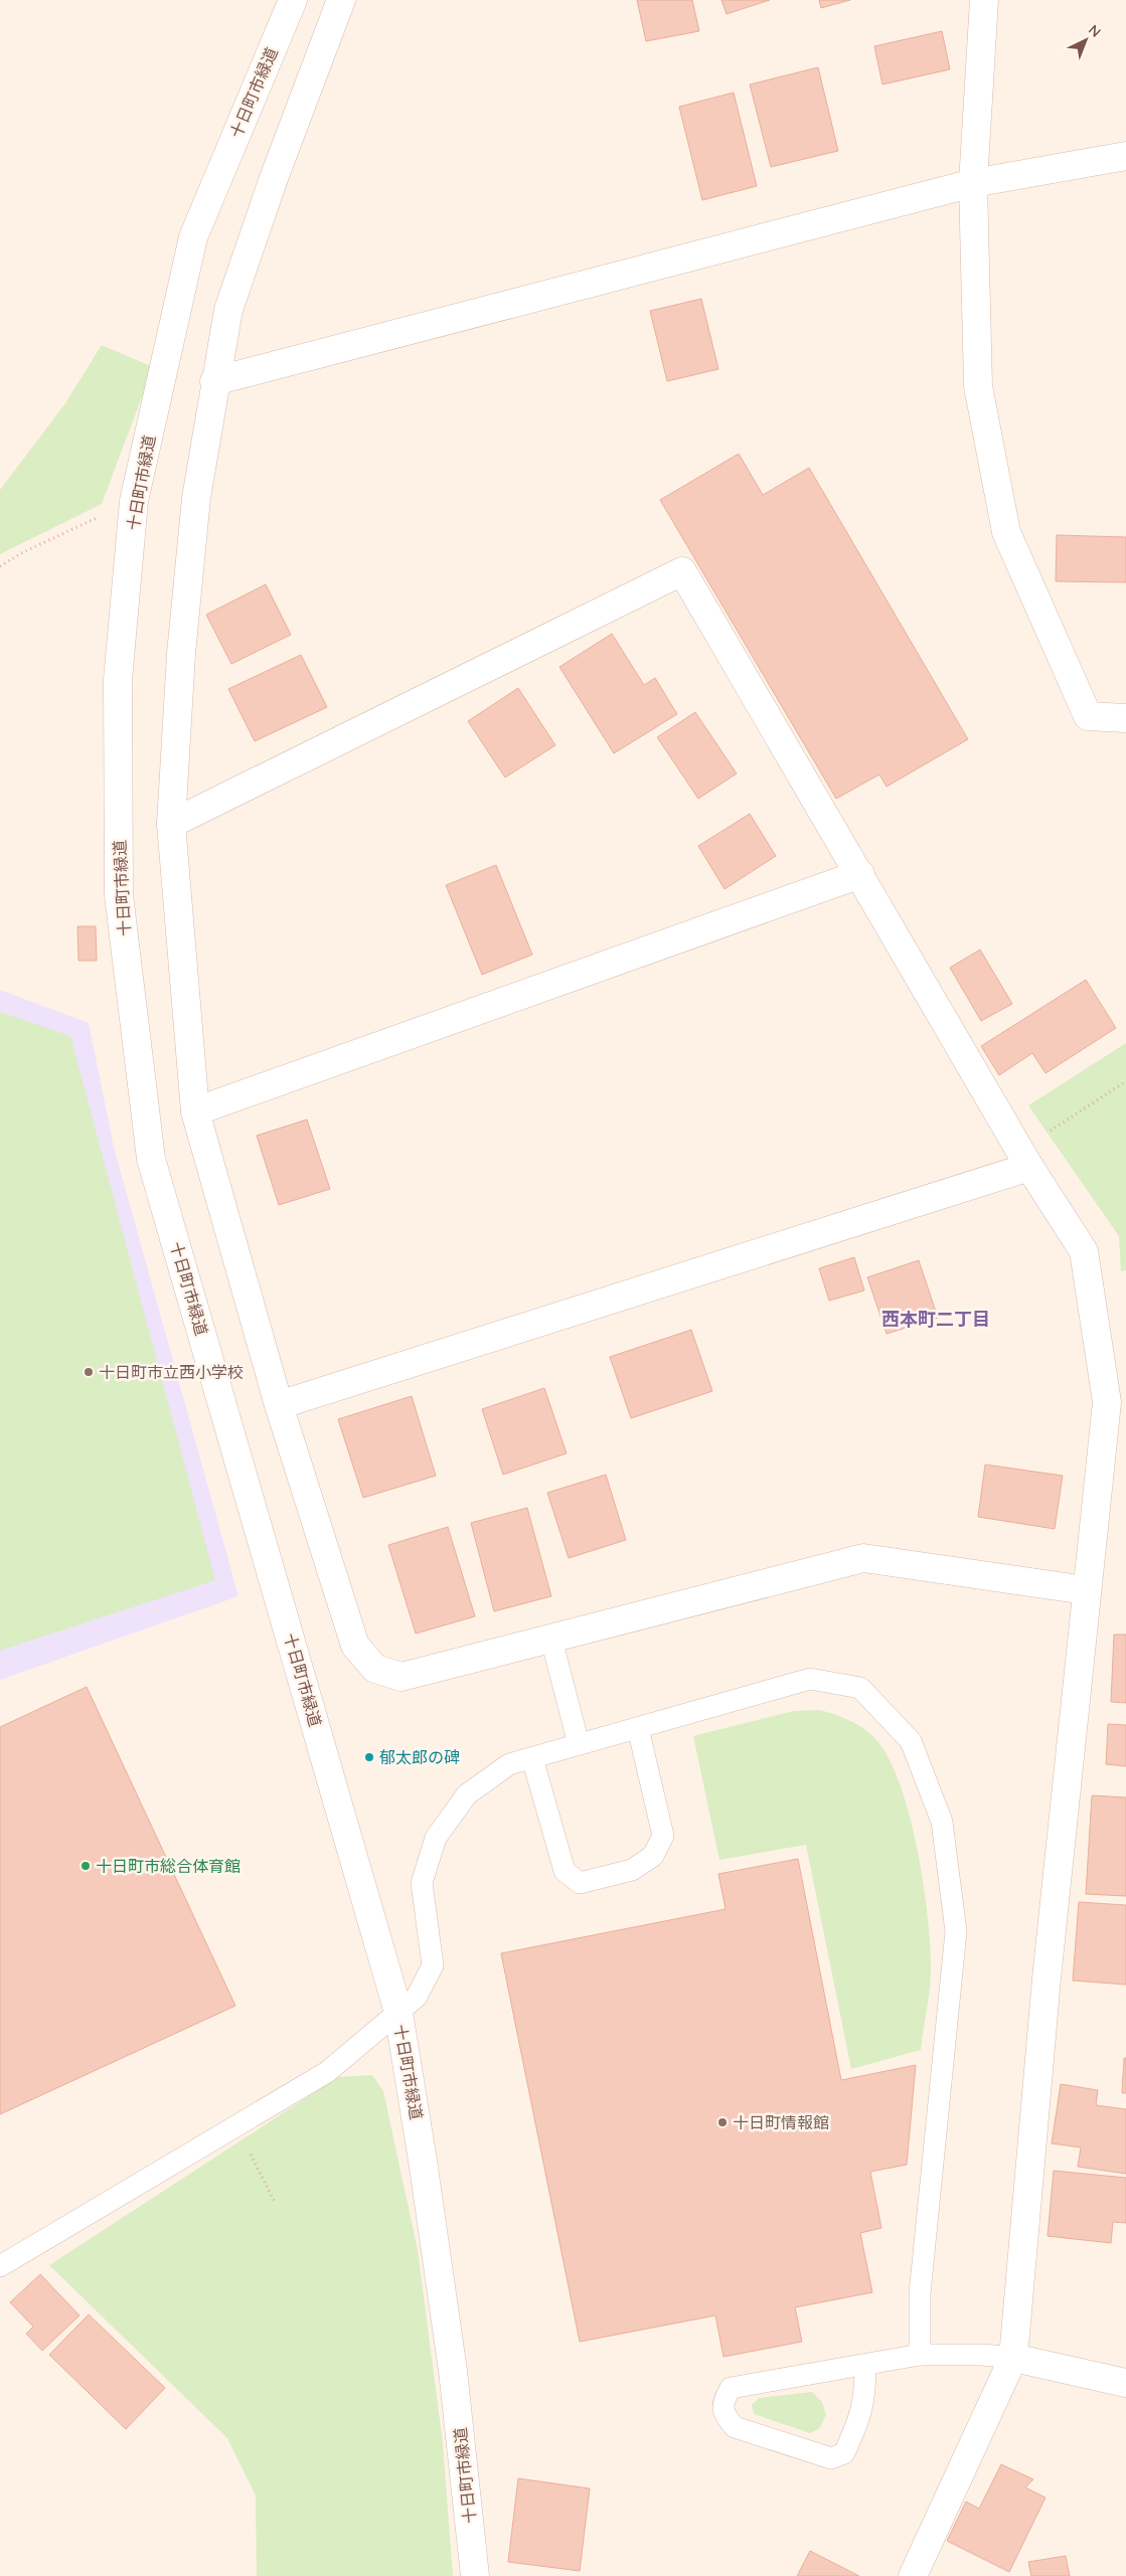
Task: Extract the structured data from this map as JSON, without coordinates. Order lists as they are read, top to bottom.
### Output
{
  "streets": {
    "street": ["十日町市緑道"]
  },
  "districts": ["西本町二丁目"],
  "places": [
    "十日町市立西小学校",
    "郁太郎の碑",
    "十日町市総合体育館",
    "十日町情報館"
  ],
  "north": "top right"
}
